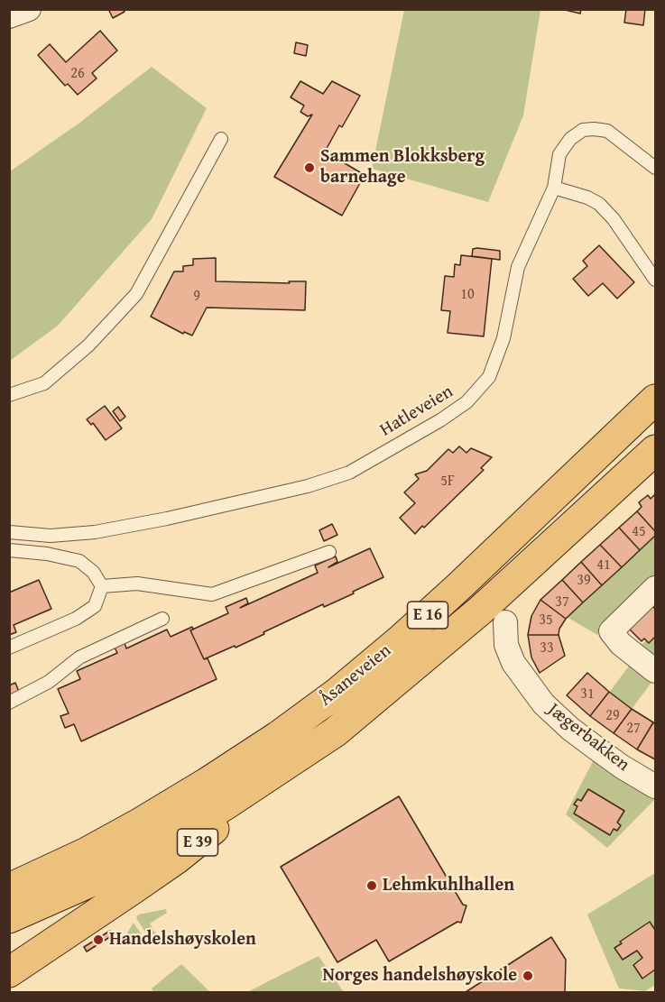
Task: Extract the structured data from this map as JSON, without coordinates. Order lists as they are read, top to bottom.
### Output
{
  "streets": {
    "highway": ["E 16", "Åsaneveien", "E 39"],
    "street": ["Jægerbakken"],
    "lane": ["Hatleveien"]
  },
  "crossings": [
    ["Åsaneveien", "E 39"]
  ],
  "places": [
    "Sammen Blokksberg barnehage",
    "Lehmkuhlhallen",
    "Handelshøyskolen",
    "Norges handelshøyskole"
  ],
  "house_numbers": [
    "26",
    "10",
    "9",
    "5F",
    "45",
    "41",
    "39",
    "37",
    "35",
    "33",
    "31",
    "29",
    "27"
  ]
}
